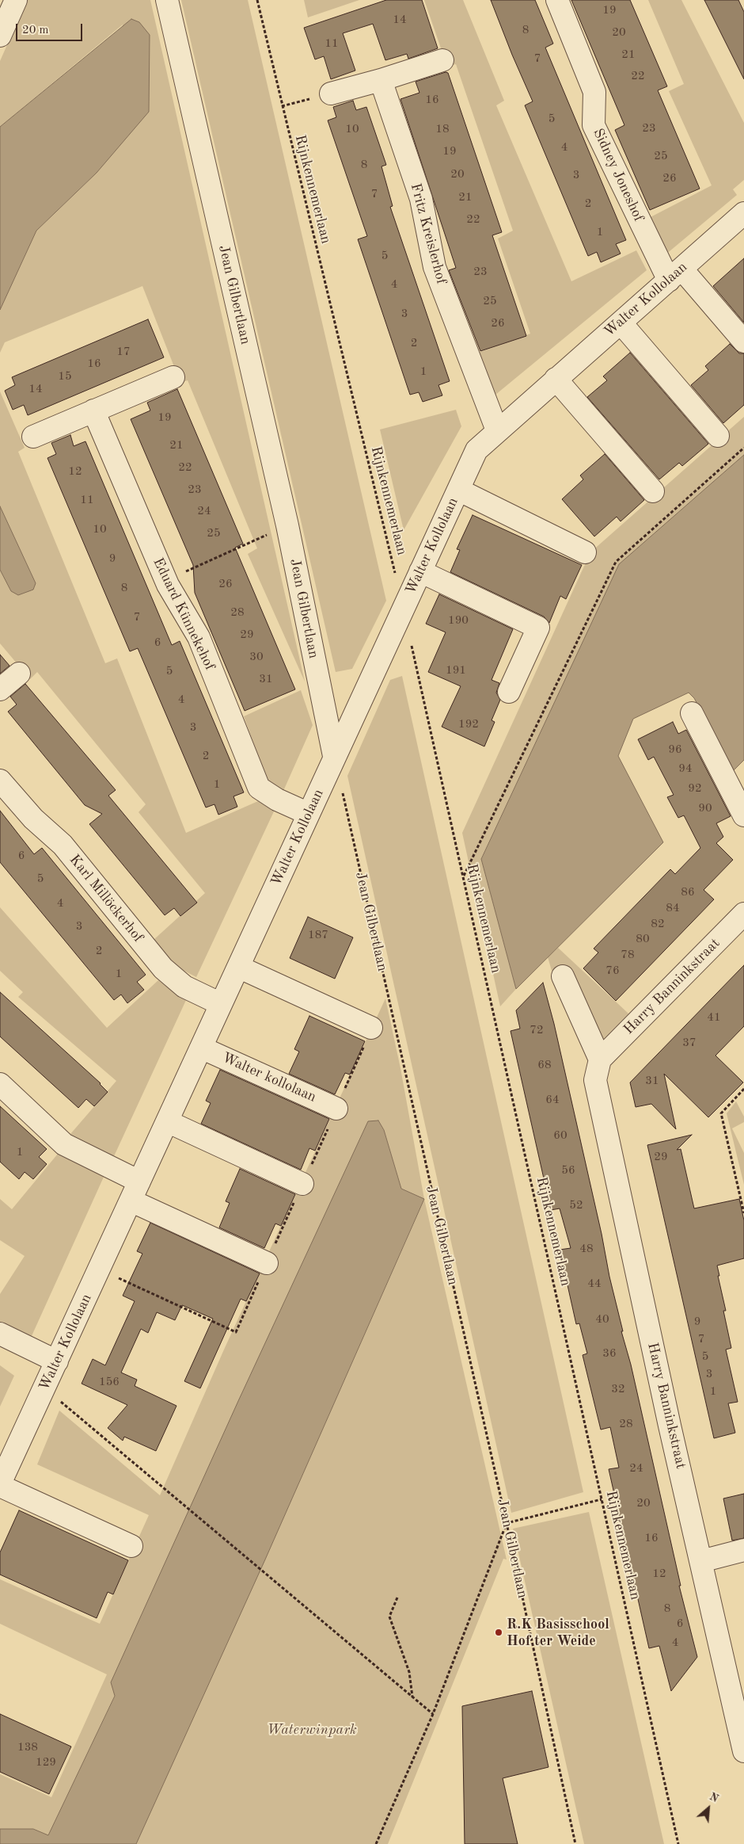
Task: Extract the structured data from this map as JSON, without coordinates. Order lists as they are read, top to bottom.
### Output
{
  "streets": {
    "street": [
      "Sidney Joneshof",
      "Fritz Kreislerhof",
      "Jean Gilbertlaan",
      "Walter Kollolaan",
      "Eduard Künnekehof",
      "Karl Millöckerhof",
      "Harry Banninkstraat",
      "Walter kollolaan"
    ],
    "path": ["Rijnkennemerlaan"]
  },
  "crossings": [
    ["Sidney Joneshof", "Walter Kollolaan"],
    ["Rijnkennemerlaan", "Walter Kollolaan"],
    ["Fritz Kreislerhof", "Walter Kollolaan"],
    ["Jean Gilbertlaan", "Walter Kollolaan"],
    ["Walter Kollolaan", "Eduard Künnekehof"],
    ["Walter Kollolaan", "Karl Millöckerhof"],
    ["Walter Kollolaan", "Walter kollolaan"]
  ],
  "parks": ["Waterwinpark"],
  "places": ["R.K Basisschool Hof ter Weide"],
  "house_numbers": [
    "19",
    "14",
    "8",
    "20",
    "11",
    "21",
    "7",
    "22",
    "16",
    "5",
    "23",
    "10",
    "18",
    "4",
    "19",
    "25",
    "8",
    "20",
    "3",
    "26",
    "7",
    "21",
    "2",
    "22",
    "1",
    "5",
    "23",
    "4",
    "25",
    "3",
    "26",
    "2",
    "17",
    "16",
    "1",
    "15",
    "14",
    "19",
    "21",
    "22",
    "12",
    "23",
    "11",
    "24",
    "10",
    "25",
    "9",
    "26",
    "8",
    "28",
    "7",
    "190",
    "29",
    "6",
    "30",
    "191",
    "5",
    "31",
    "4",
    "192",
    "3",
    "96",
    "2",
    "94",
    "1",
    "92",
    "90",
    "6",
    "5",
    "86",
    "4",
    "84",
    "82",
    "3",
    "187",
    "80",
    "2",
    "78",
    "76",
    "1",
    "41",
    "72",
    "37",
    "68",
    "31",
    "64",
    "60",
    "1",
    "29",
    "56",
    "52",
    "48",
    "44",
    "40",
    "9",
    "7",
    "36",
    "5",
    "3",
    "156",
    "32",
    "1",
    "28",
    "24",
    "20",
    "16",
    "12",
    "8",
    "6",
    "4",
    "138",
    "129"
  ],
  "scale_bar": "20 m",
  "north": "top right"
}
